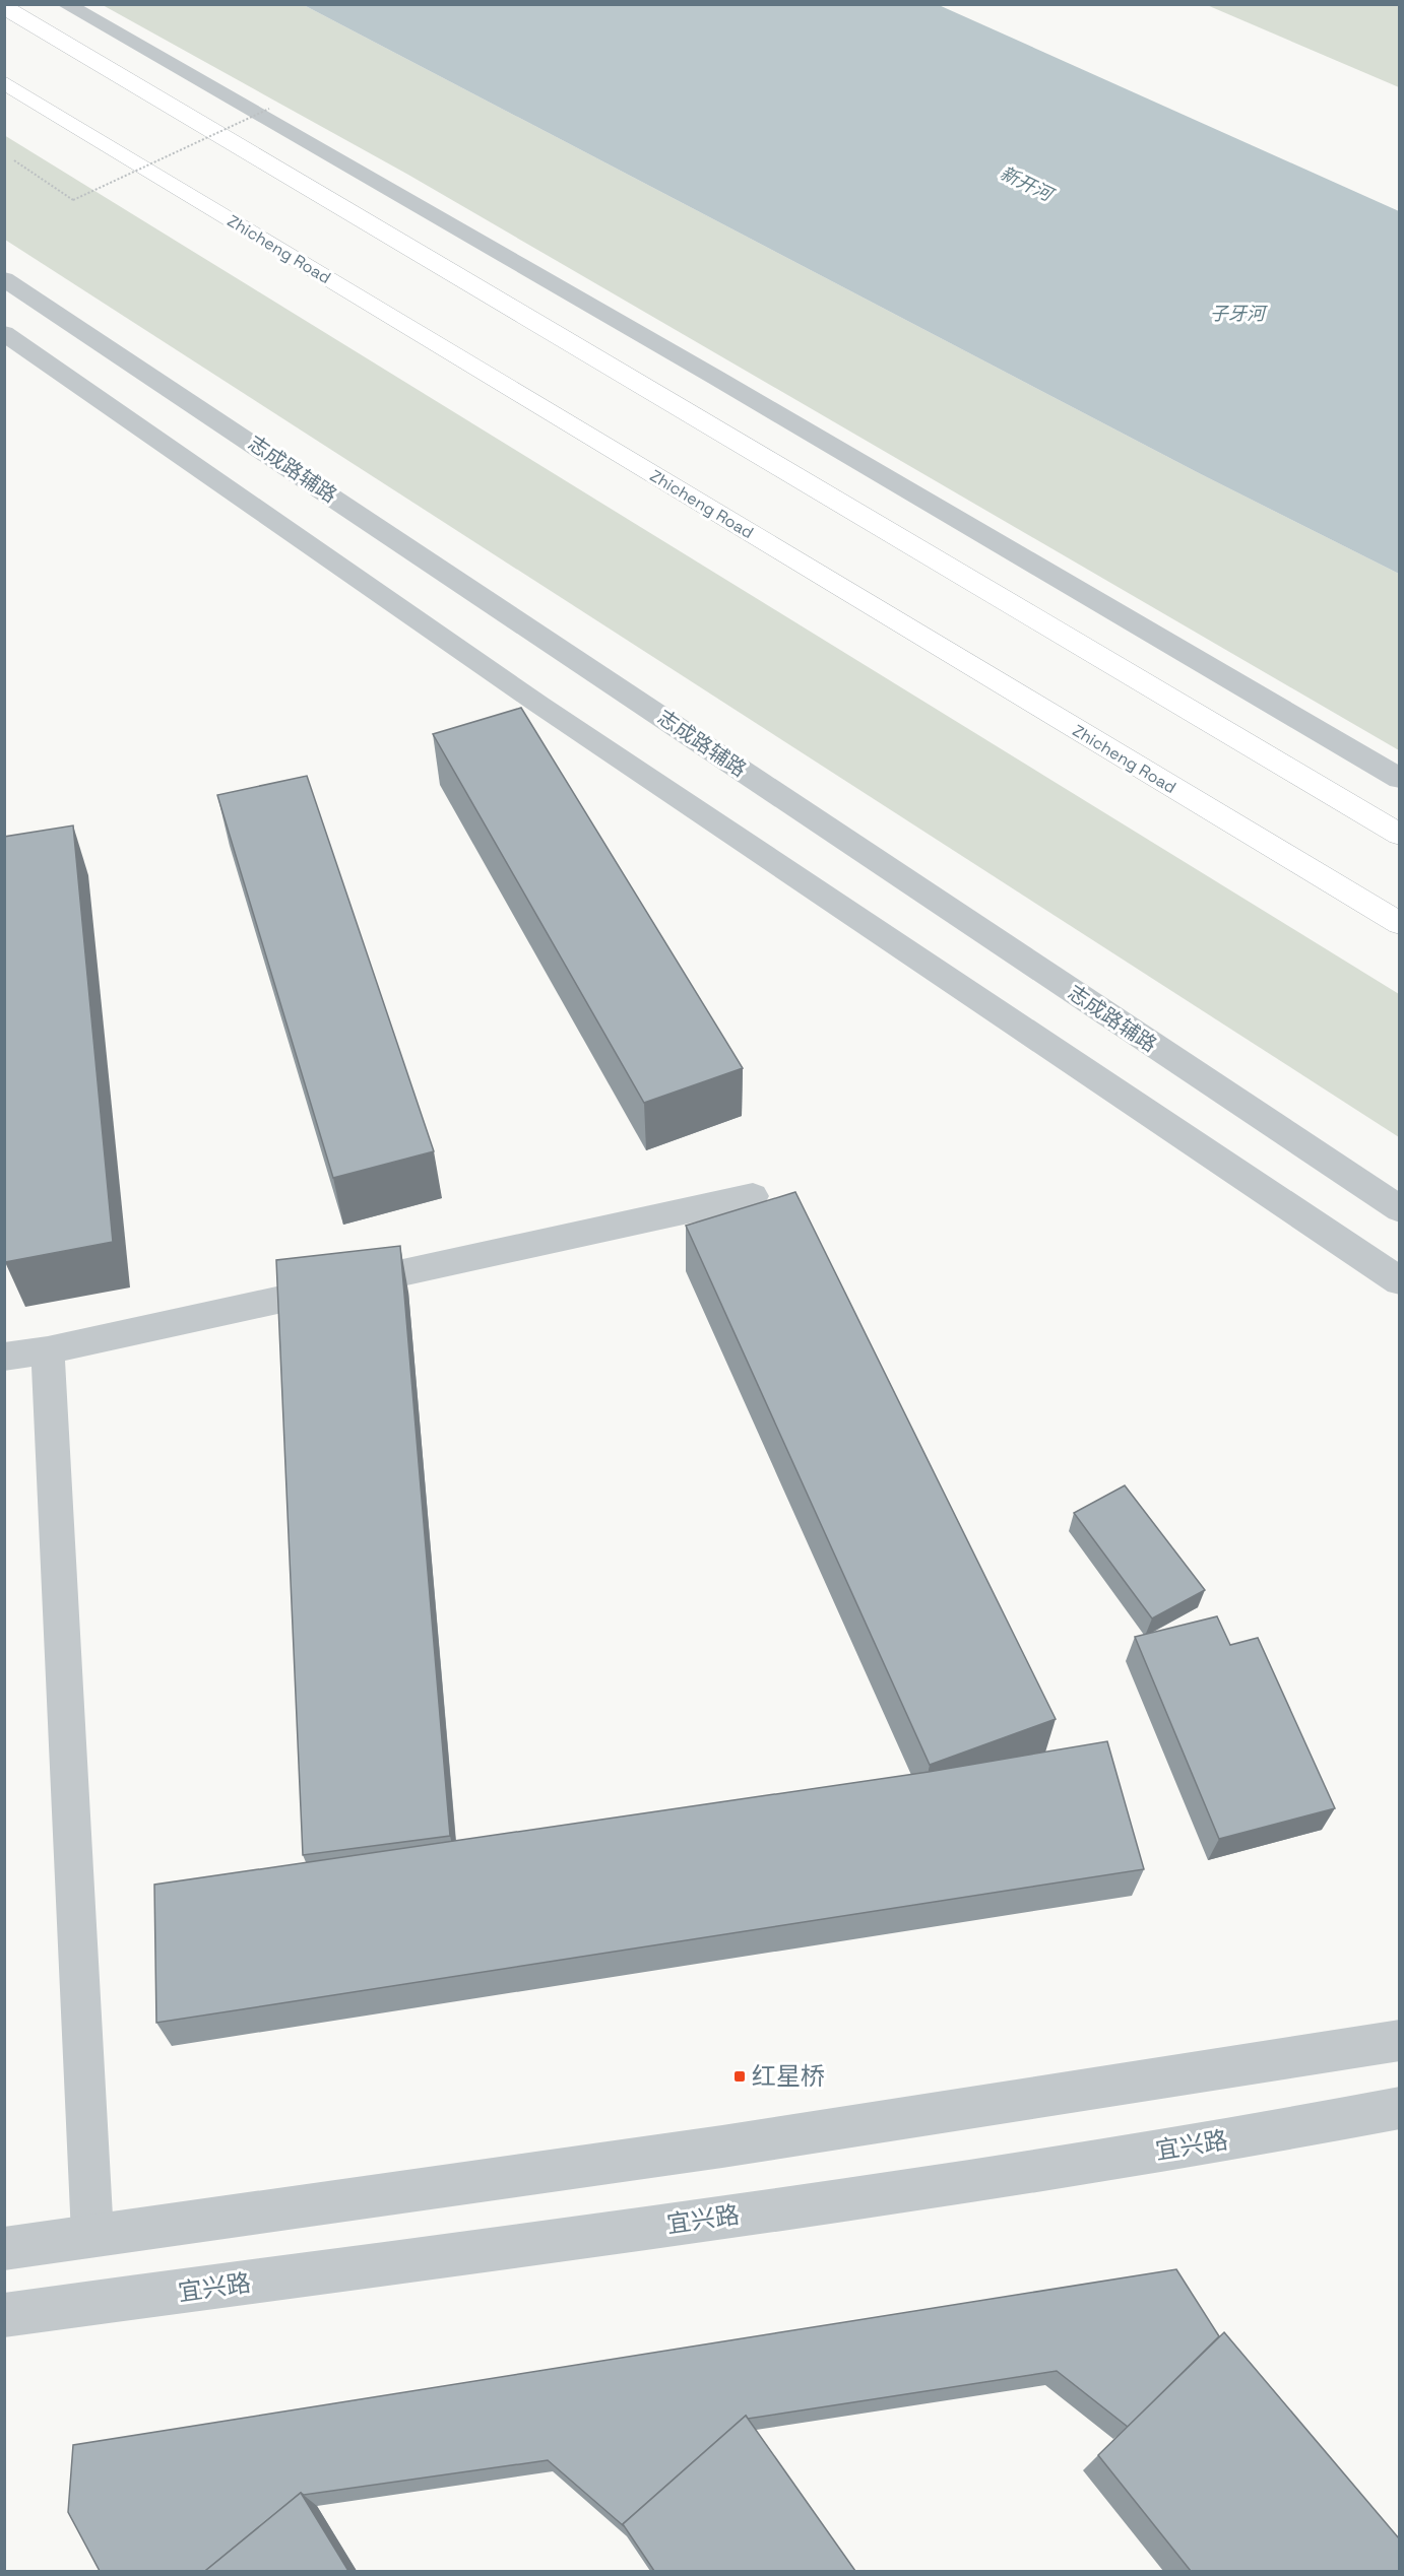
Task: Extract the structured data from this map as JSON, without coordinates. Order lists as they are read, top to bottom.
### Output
{
  "streets": {
    "highway": ["Zhicheng Road"],
    "street": ["志成路辅路", "宜兴路"]
  },
  "water": ["新开河", "子牙河"],
  "places": {
    "transit": ["红星桥"]
  }
}
